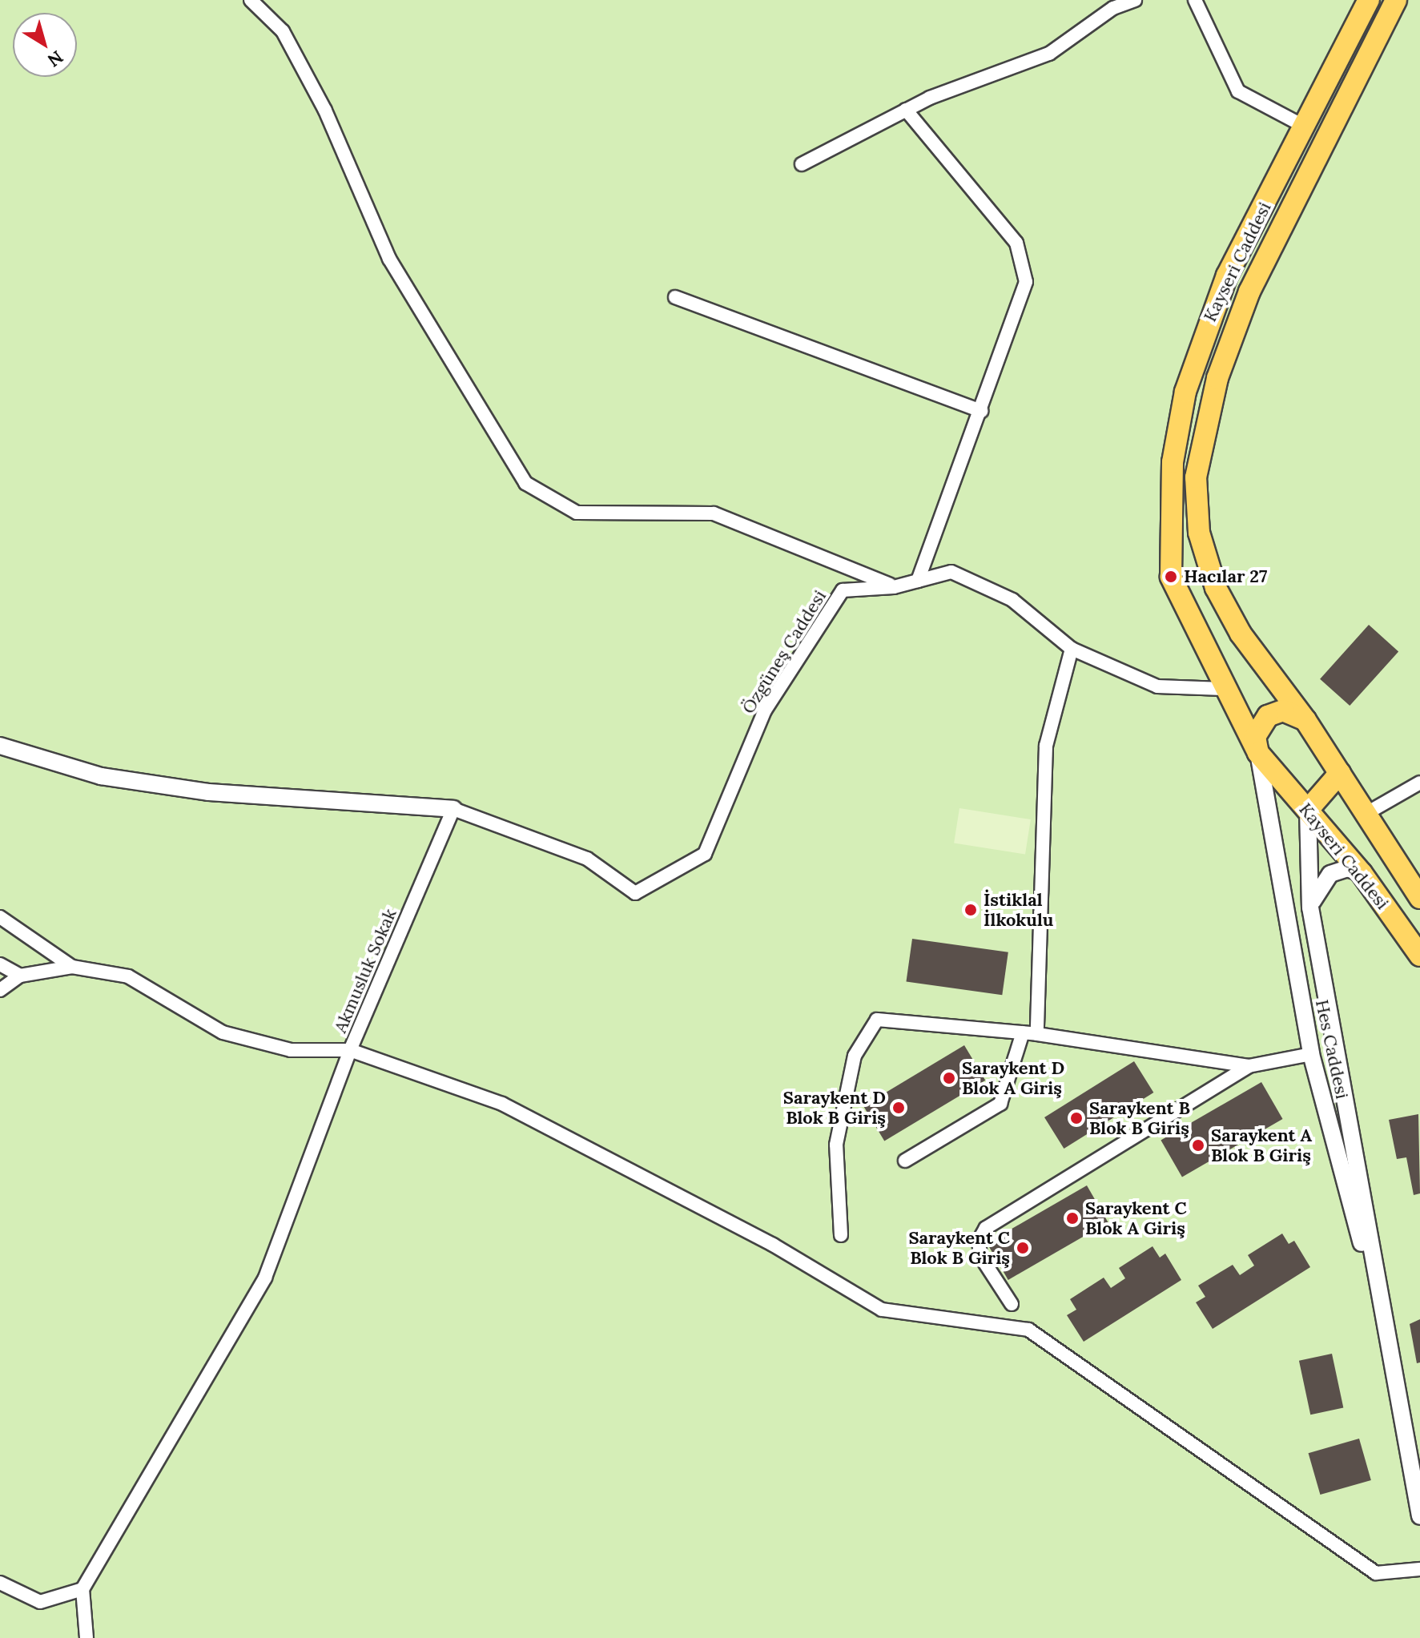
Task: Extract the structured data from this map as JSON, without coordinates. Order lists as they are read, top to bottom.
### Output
{
  "streets": {
    "main road": ["Kayseri Caddesi"],
    "street": ["Özgüneş Caddesi", "Akmusluk Sokak", "Hes Caddesi"]
  },
  "crossings": [
    ["Kayseri Caddesi", "Özgüneş Caddesi"],
    ["Kayseri Caddesi", "Hes Caddesi"],
    ["Özgüneş Caddesi", "Akmusluk Sokak"]
  ],
  "places": [
    "Hacılar 27",
    "İstiklal İlkokulu",
    "Saraykent D Blok A Giriş",
    "Saraykent D Blok B Giriş",
    "Saraykent B Blok B Giriş",
    "Saraykent A Blok B Giriş",
    "Saraykent C Blok A Giriş",
    "Saraykent C Blok B Giriş"
  ],
  "north": "bottom right"
}
